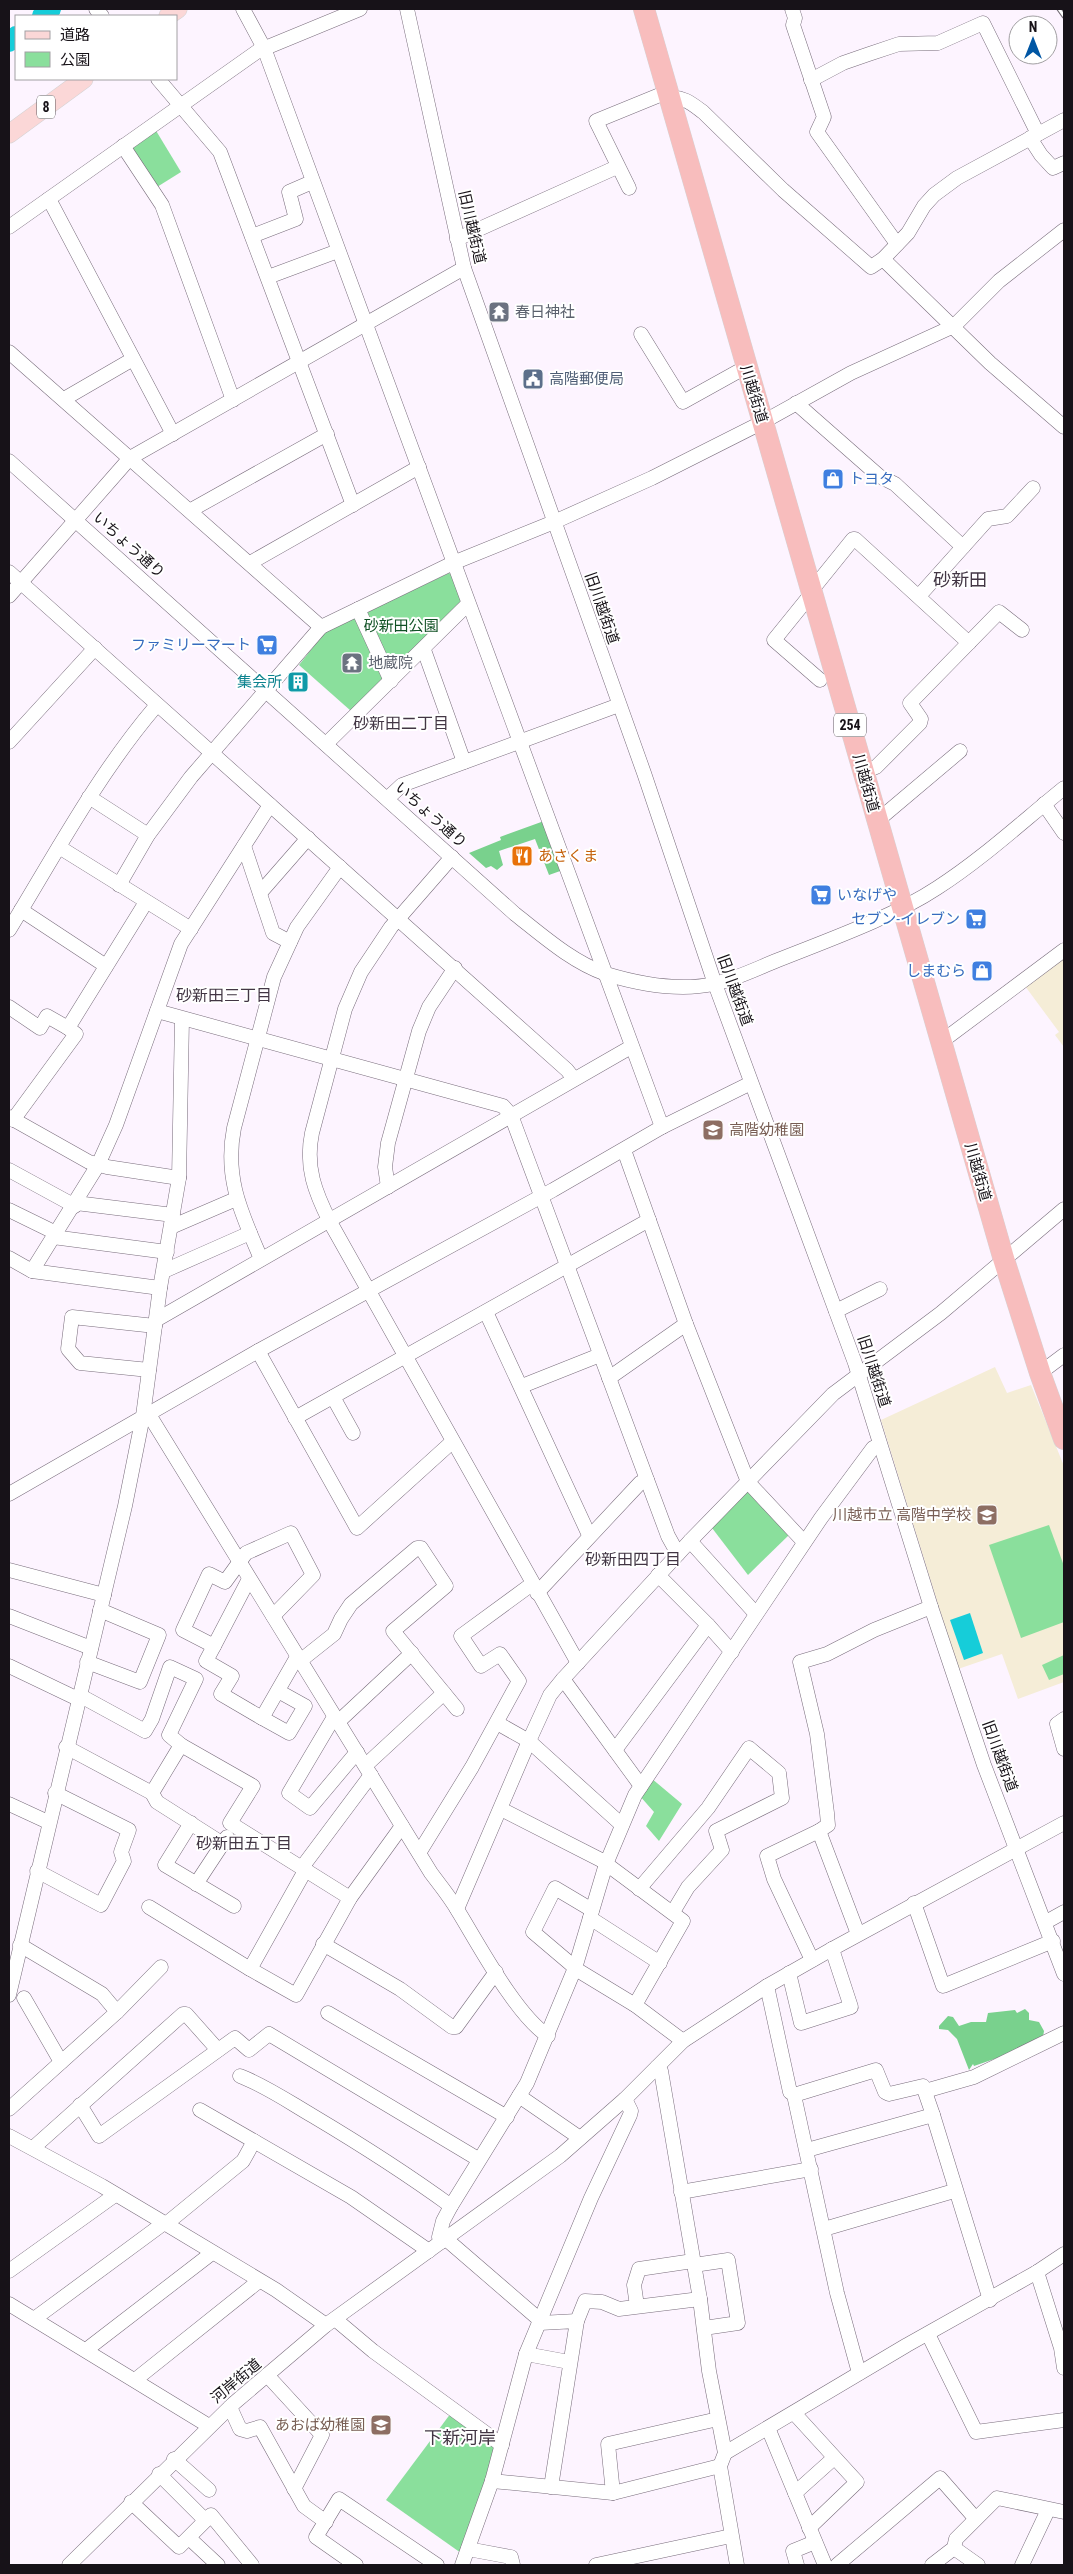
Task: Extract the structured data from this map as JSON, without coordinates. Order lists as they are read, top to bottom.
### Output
{
  "streets": {
    "highway": ["川越街道", "254"],
    "main road": ["8"],
    "street": ["旧川越街道", "いちょう通り", "河岸街道"]
  },
  "crossings": [
    ["旧川越街道", "いちょう通り"],
    ["旧川越街道", "河岸街道"],
    ["川越街道", "いちょう通り"]
  ],
  "districts": [
    "砂新田",
    "砂新田二丁目",
    "砂新田三丁目",
    "砂新田四丁目",
    "砂新田五丁目",
    "下新河岸"
  ],
  "parks": ["砂新田公園"],
  "places": {
    "temple": ["春日神社", "地蔵院"],
    "public building": ["高階郵便局"],
    "shop": ["トヨタ", "しまむら"],
    "supermarket": ["ファミリーマート", "いなげや", "セブン-イレブン"],
    "building": ["集会所"],
    "restaurant": ["あさくま"],
    "school or university": ["高階幼稚園", "川越市立 高階中学校", "あおば幼稚園"]
  },
  "legend": ["道路", "公園"],
  "north": "top"
}
